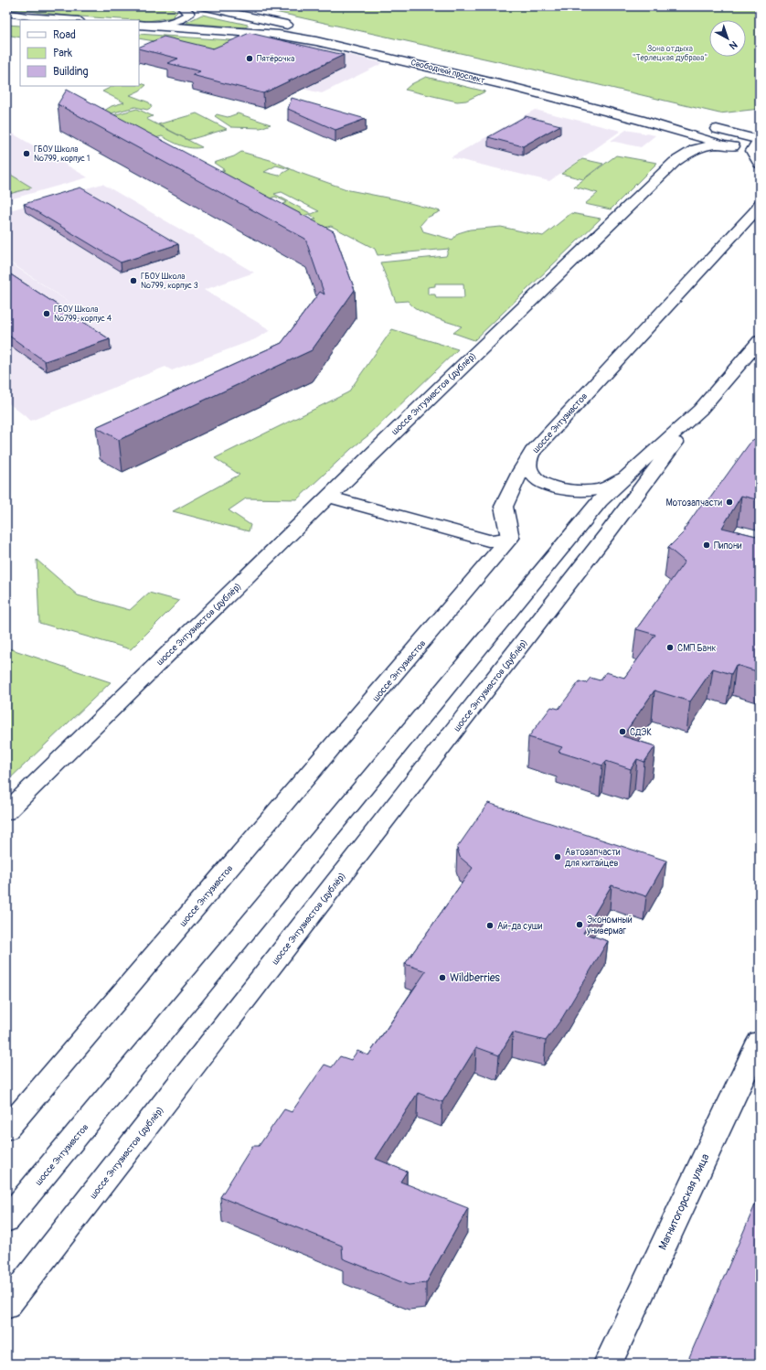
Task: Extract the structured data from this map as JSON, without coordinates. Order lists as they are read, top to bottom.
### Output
{
  "streets": {
    "main road": [
      "Свободный проспект",
      "шоссе Энтузиастов (дублёр)",
      "шоссе Энтузиастов",
      "Магнитогорская улица"
    ]
  },
  "crossings": [
    ["Свободный проспект", "шоссе Энтузиастов (дублёр)"],
    ["шоссе Энтузиастов (дублёр)", "шоссе Энтузиастов"]
  ],
  "parks": ["Зона отдыха \"Терлецкая дубрава\""],
  "places": [
    "Пятёрочка",
    "ГБОУ Школа №799, корпус 1",
    "ГБОУ Школа №799, корпус 3",
    "ГБОУ Школа №799, корпус 4",
    "Мотозапчасти",
    "Пипони",
    "СМП Банк",
    "СДЭК",
    "Автозапчасти для китайцев",
    "Экономный универмаг",
    "Ай-да суши",
    "Wildberries"
  ],
  "legend": ["Road", "Park", "Building"],
  "north": "bottom right"
}
